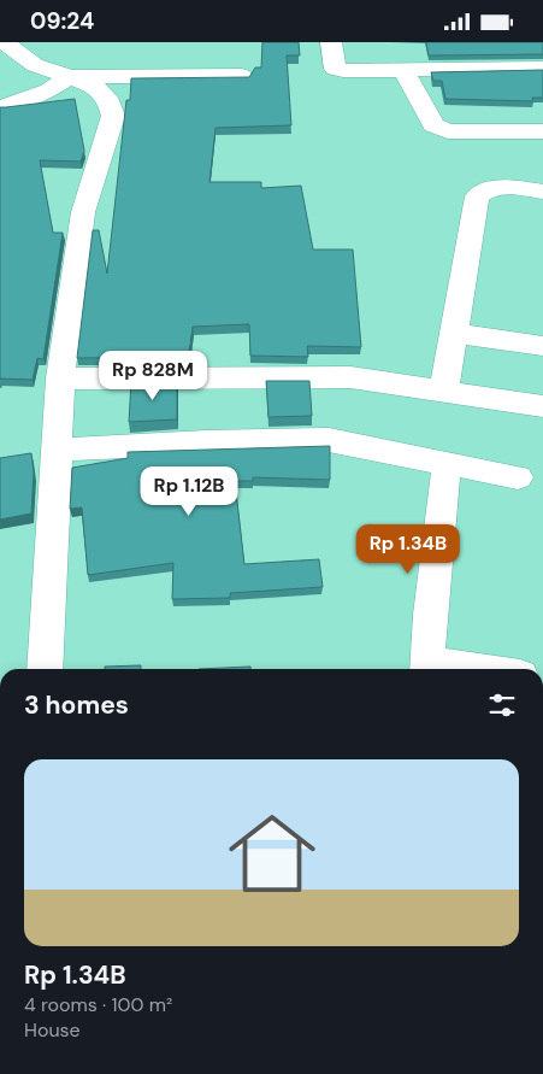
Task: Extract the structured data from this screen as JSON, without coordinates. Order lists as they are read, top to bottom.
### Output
{
  "page": {
    "status": "09:24",
    "price": ["Rp 828M", "Rp 1.12B", "Rp 1.34B"],
    "heading": "3 homes",
    "list": [
      {
        "name": "Rp 1.34B",
        "note": "4 rooms · 100 m² · House"
      }
    ]
  }
}
